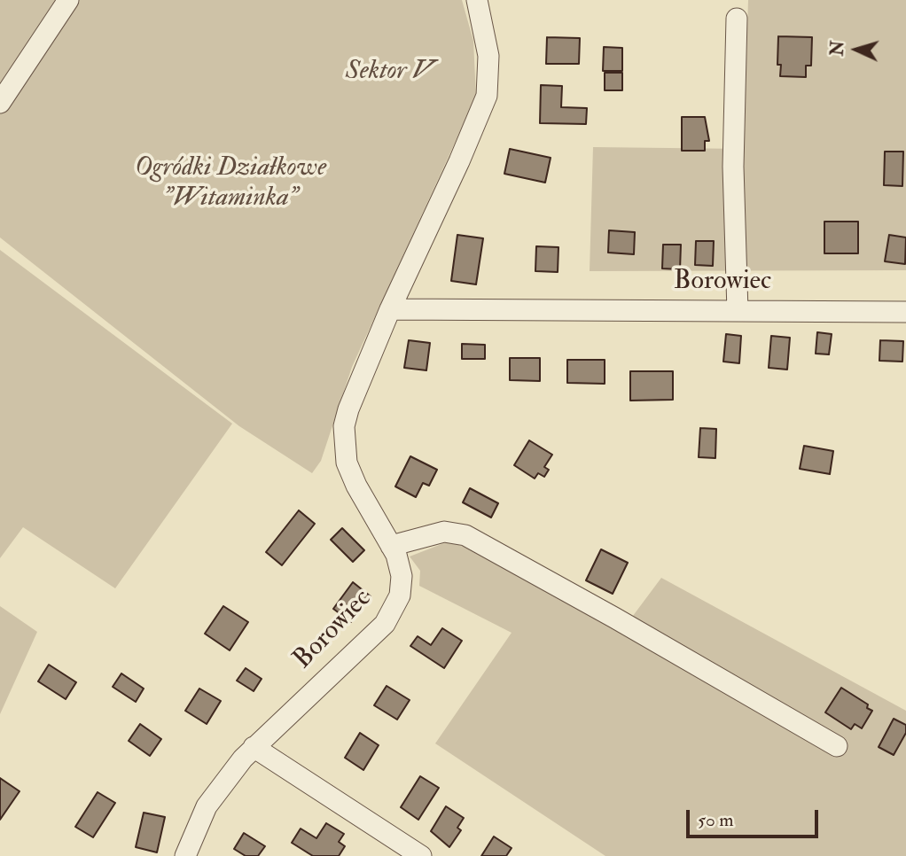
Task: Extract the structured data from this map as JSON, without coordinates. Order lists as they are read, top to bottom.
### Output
{
  "streets": {
    "street": ["Borowiec"]
  },
  "parks": ["Sektor V", "Ogródki Działkowe \"Witaminka\""],
  "scale_bar": "50 m",
  "north": "left"
}
